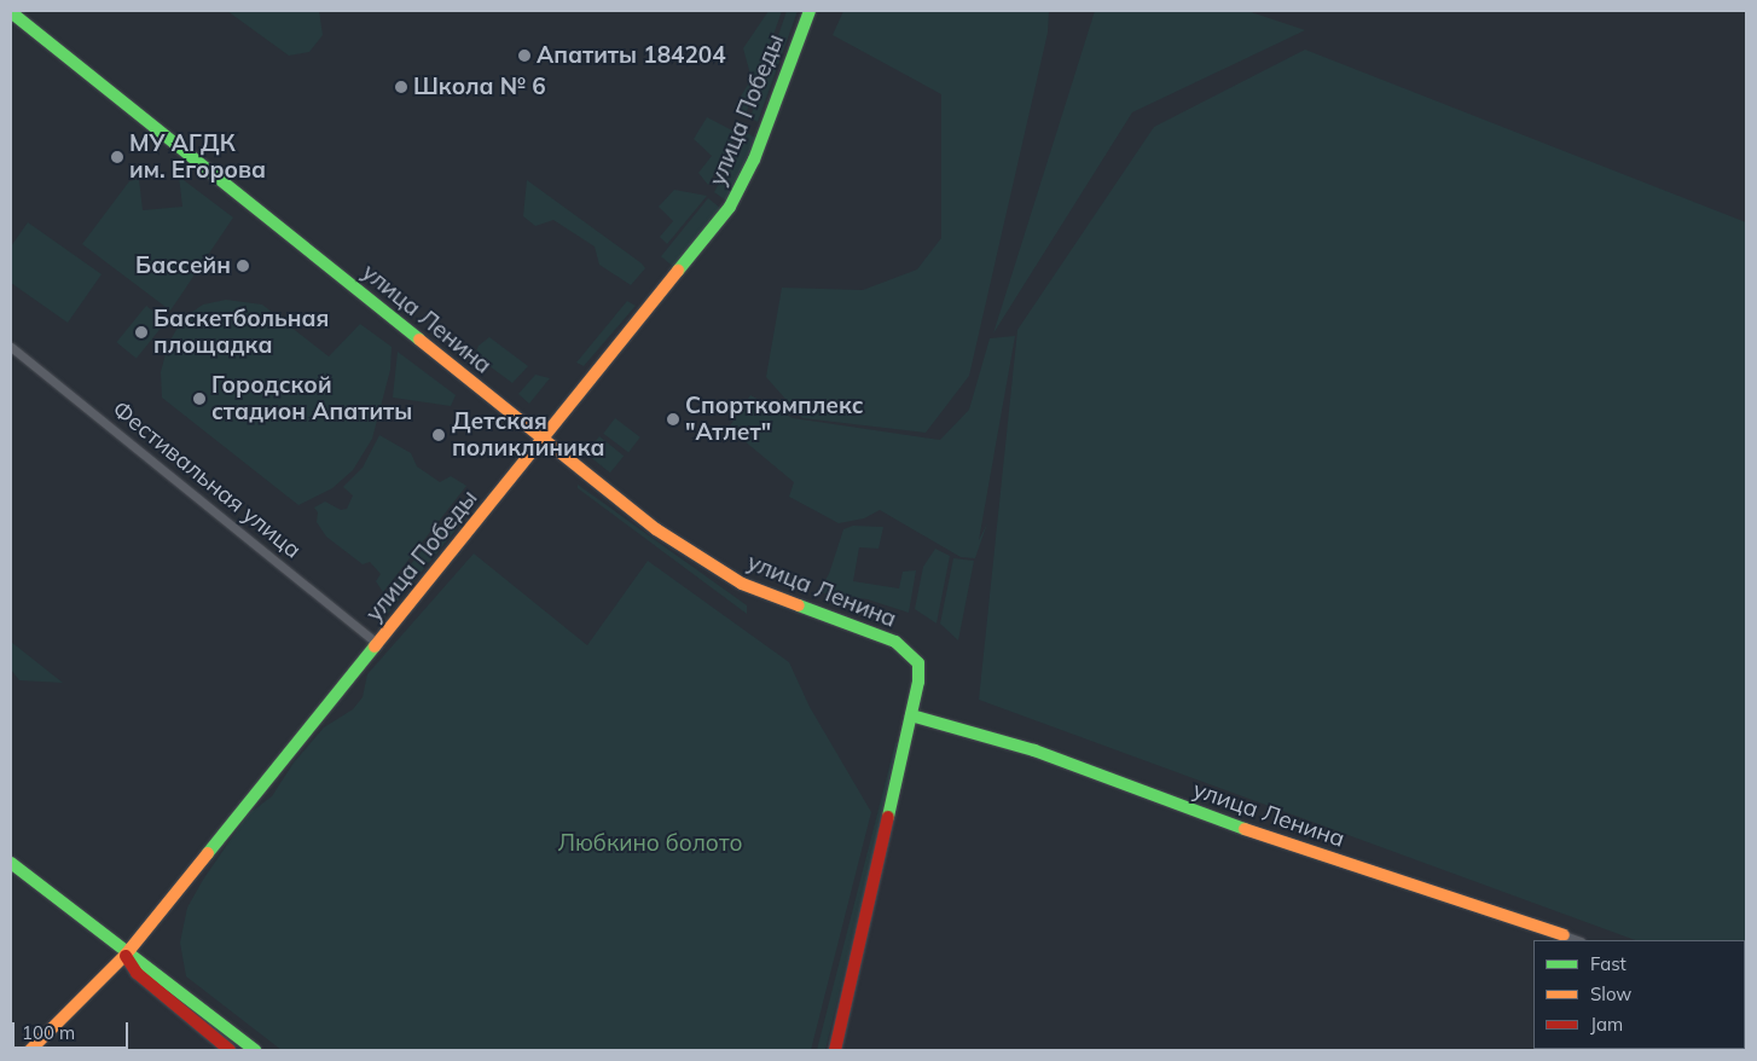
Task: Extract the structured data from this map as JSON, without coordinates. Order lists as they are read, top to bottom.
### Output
{
  "streets": {
    "street": ["улица Победы", "улица Ленина", "Фестивальная улица"]
  },
  "crossings": [
    ["улица Победы", "улица Ленина"],
    ["улица Победы", "Фестивальная улица"]
  ],
  "parks": ["Любкино болото"],
  "places": [
    "Апатиты 184204",
    "Школа № 6",
    "МУ АГДК им. Егорова",
    "Бассейн",
    "Баскетбольная площадка",
    "Городской стадион Апатиты",
    "Спорткомплекс \"Атлет\"",
    "Детская поликлиника"
  ],
  "legend": ["Fast", "Slow", "Jam"],
  "scale_bar": "100 m"
}
